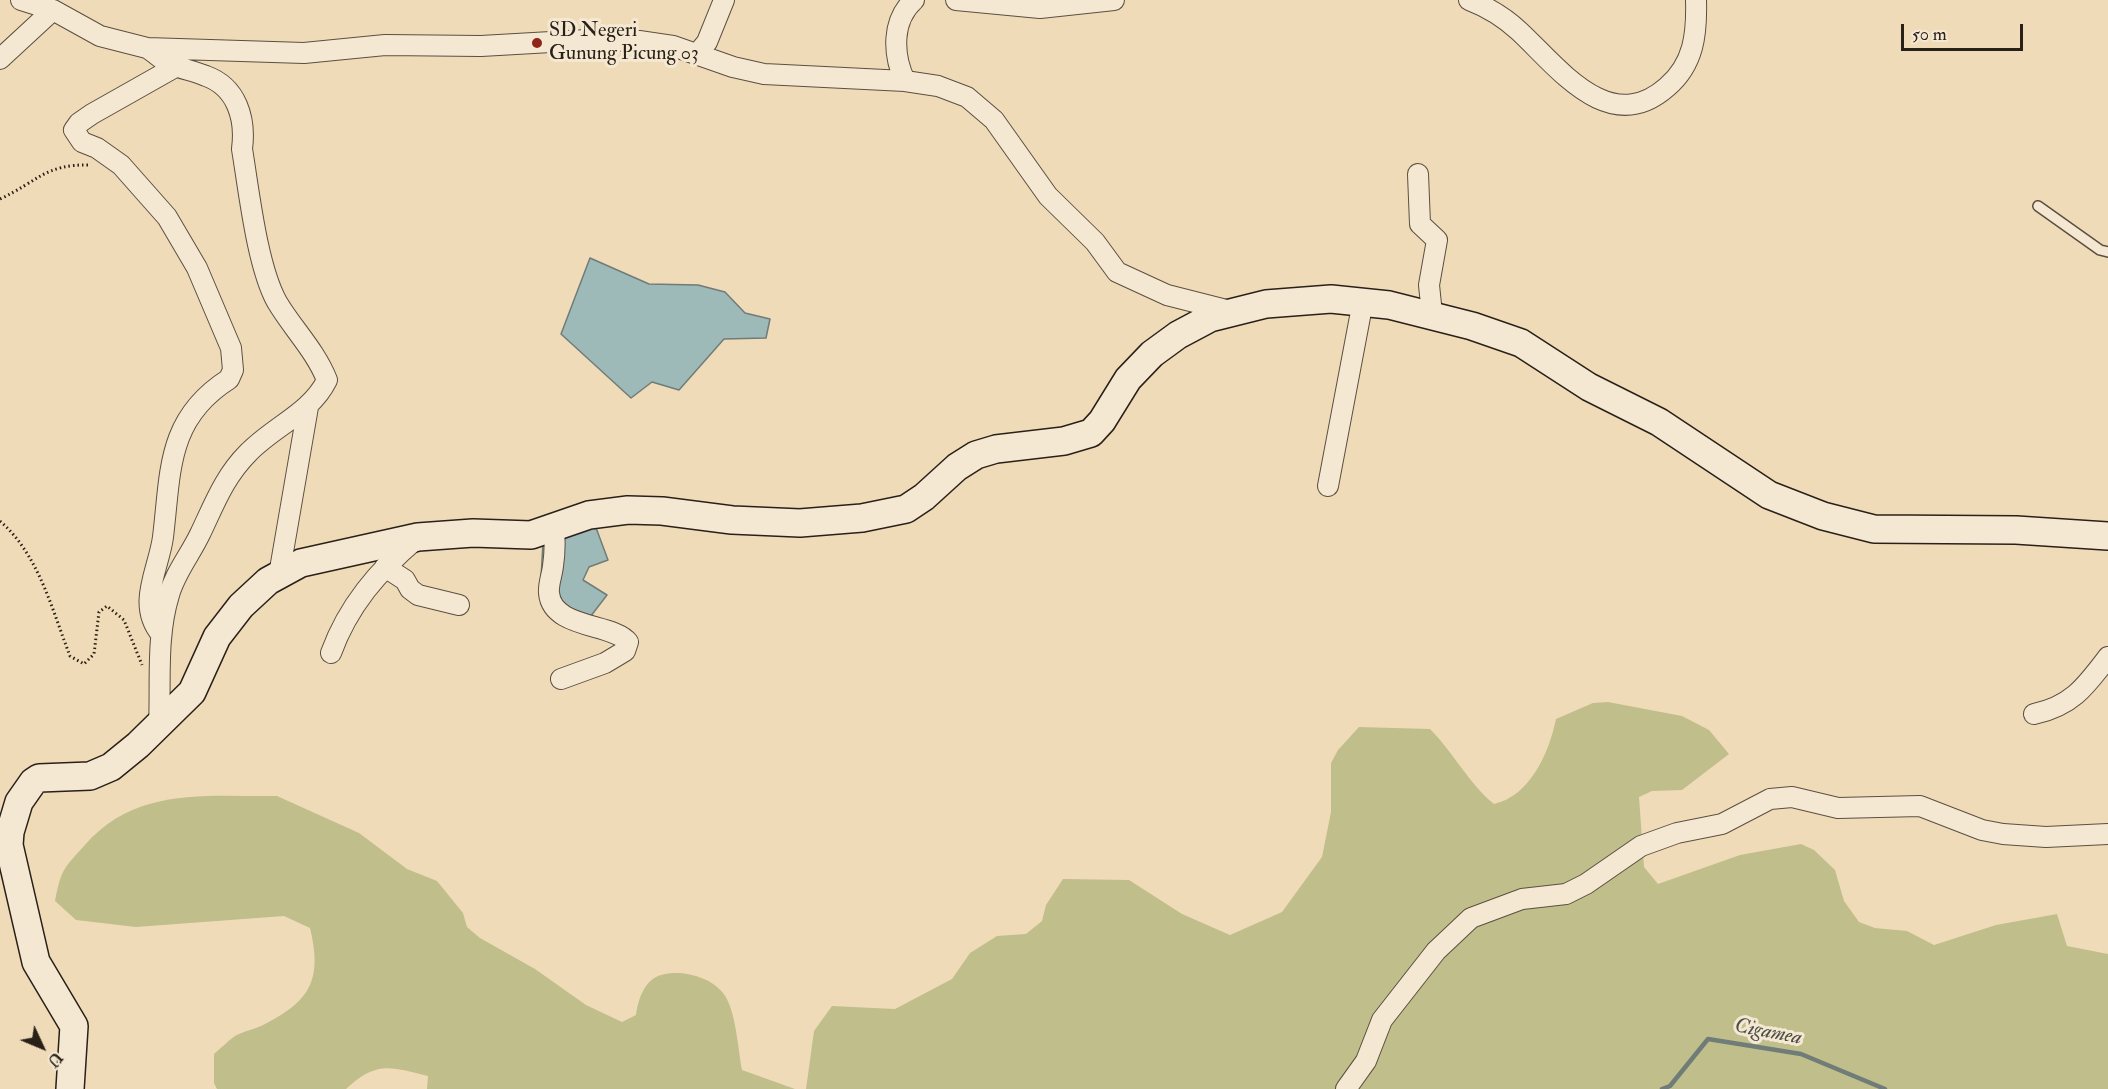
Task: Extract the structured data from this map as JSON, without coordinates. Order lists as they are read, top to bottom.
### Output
{
  "water": ["Cigamea"],
  "places": ["SD Negeri Gunung Picung 03"],
  "scale_bar": "50 m",
  "north": "bottom right"
}
